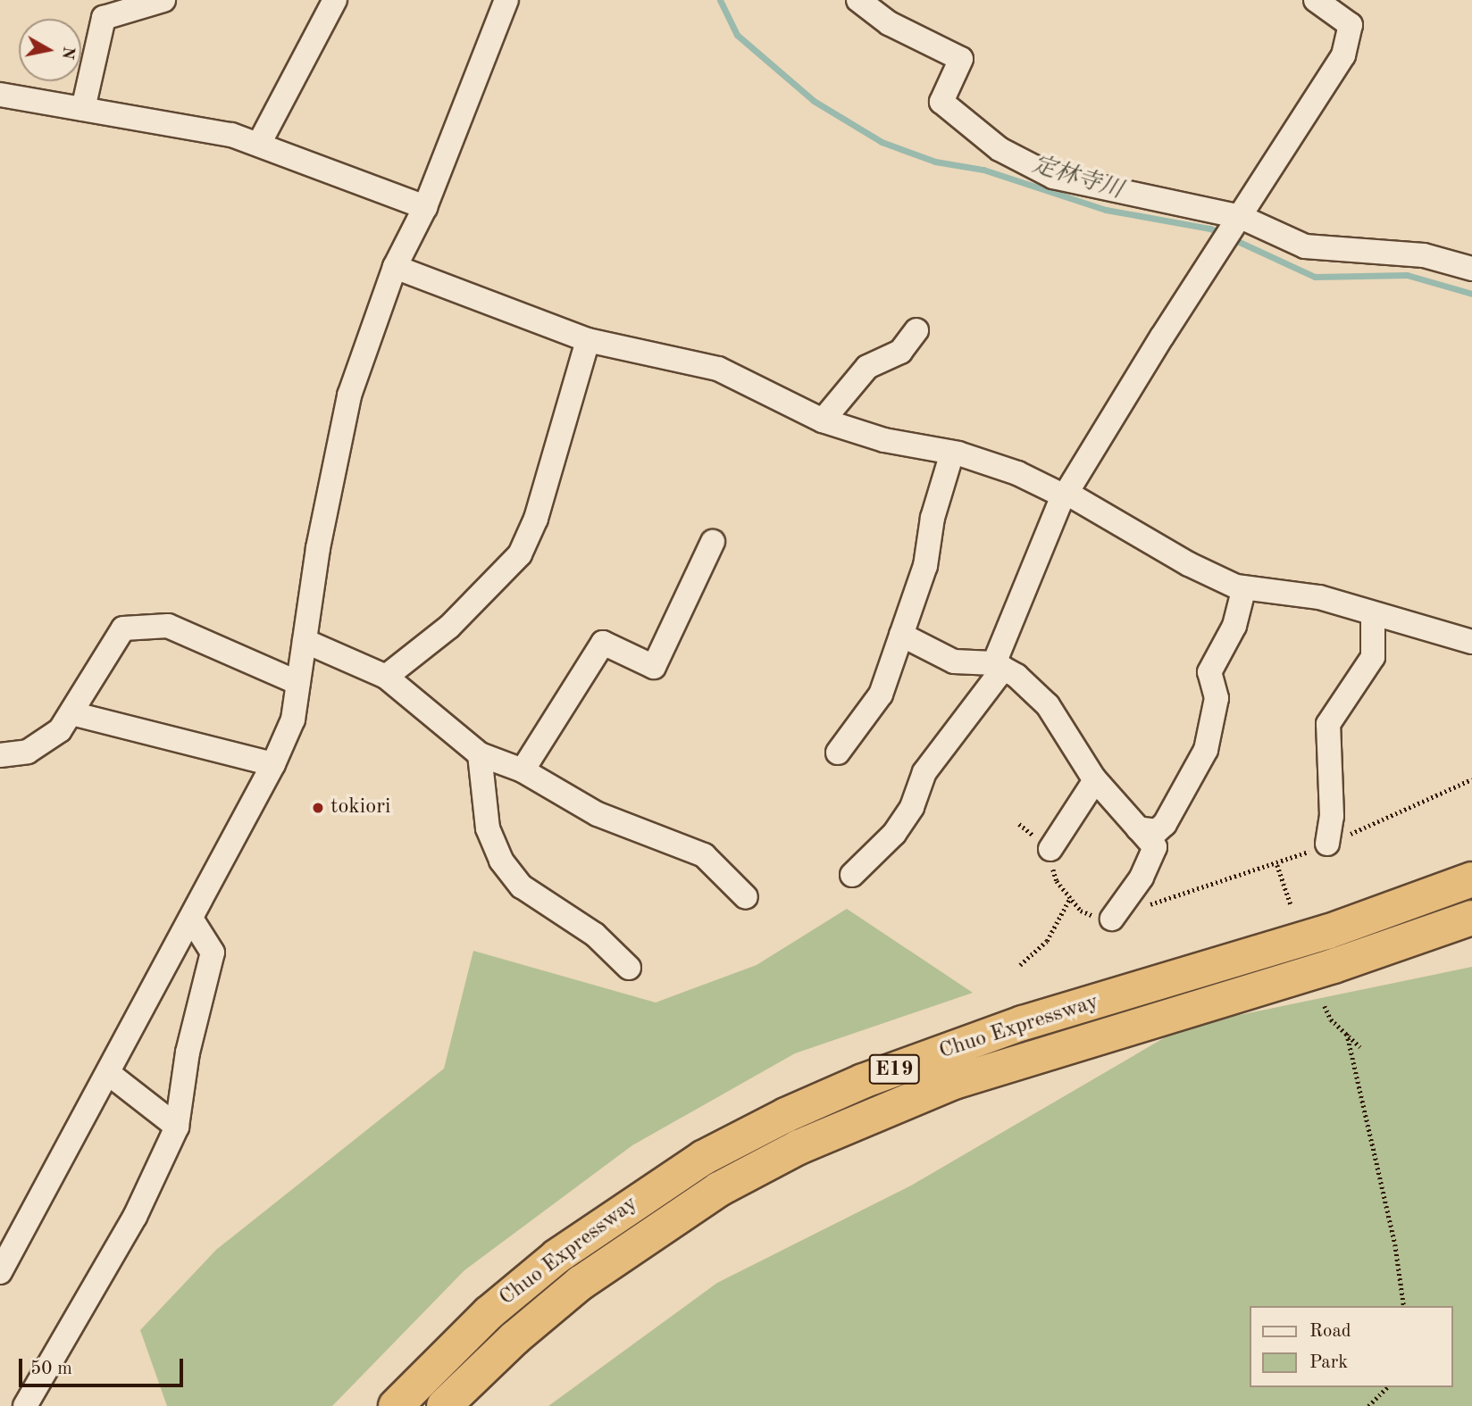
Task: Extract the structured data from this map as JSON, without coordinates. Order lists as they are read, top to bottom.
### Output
{
  "streets": {
    "highway": ["Chuo Expressway", "E19"]
  },
  "water": ["定林寺川"],
  "places": ["tokiori"],
  "legend": ["Road", "Park"],
  "scale_bar": "50 m",
  "north": "right"
}
